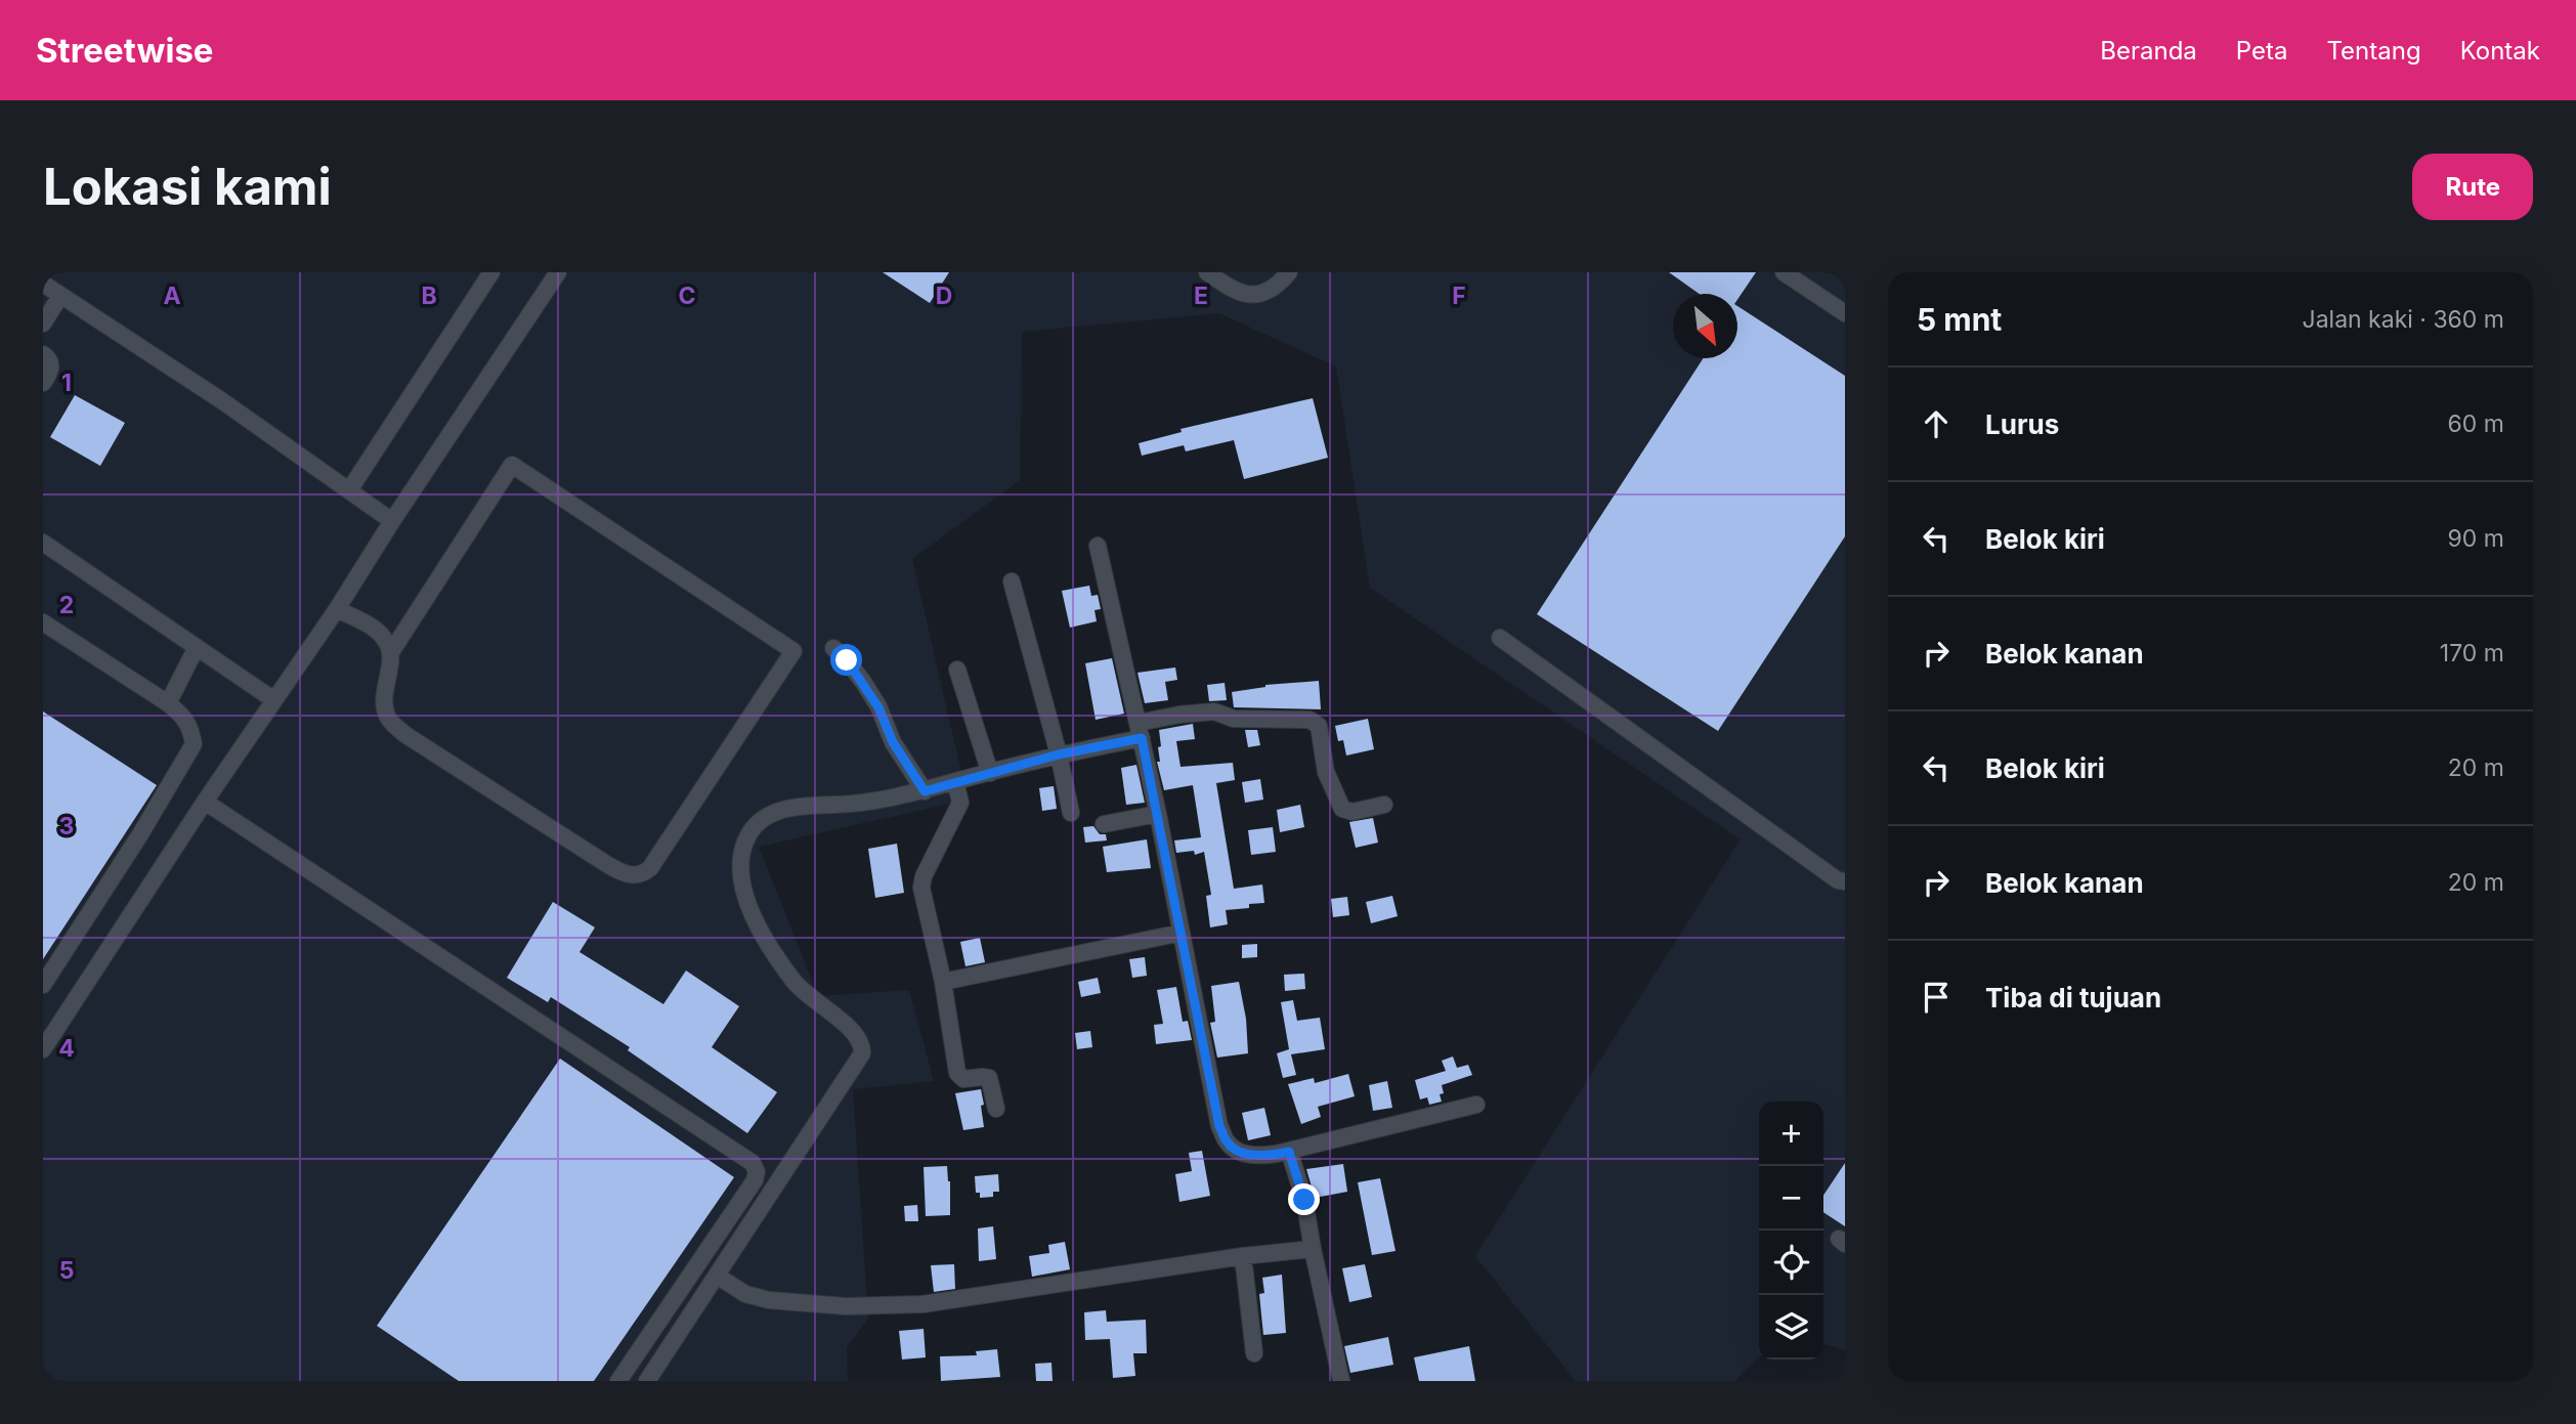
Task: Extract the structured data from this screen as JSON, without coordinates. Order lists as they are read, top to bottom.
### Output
{
  "north": "bottom right",
  "page": {
    "header": "Streetwise",
    "nav": [
      "Beranda",
      "Peta",
      "Tentang",
      "Kontak"
    ],
    "buttons": "Rute",
    "title": "Lokasi kami",
    "heading": ["5 mnt", "Jalan kaki · 360 m"],
    "list": [
      ["Lurus", "60 m"],
      ["Belok kiri", "90 m"],
      ["Belok kanan", "170 m"],
      ["Belok kiri", "20 m"],
      ["Belok kanan", "20 m"],
      "Tiba di tujuan"
    ],
    "map_buttons": ["+", "−"]
  },
  "grid": {
    "columns": [
      "A",
      "B",
      "C",
      "D",
      "E",
      "F"
    ],
    "rows": [
      "1",
      "2",
      "3",
      "4",
      "5"
    ]
  }
}
